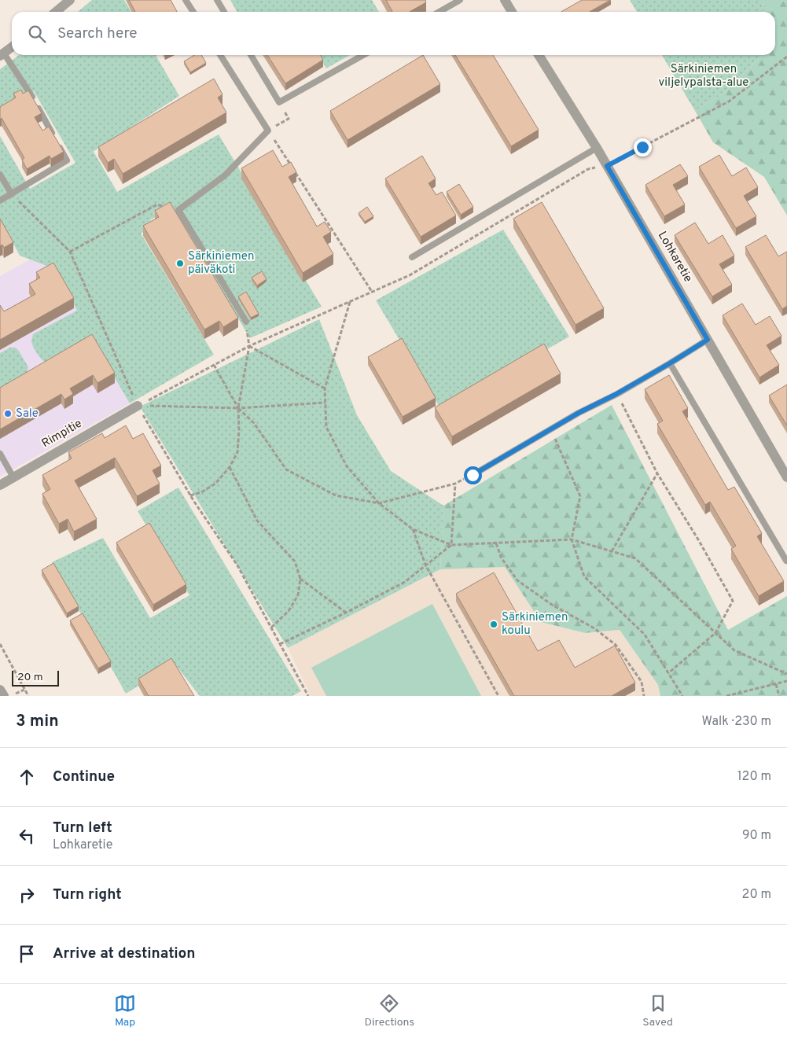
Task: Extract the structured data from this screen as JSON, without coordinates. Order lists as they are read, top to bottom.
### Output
{
  "streets": {
    "street": ["Lohkaretie", "Rimpitie"]
  },
  "parks": ["Särkiniemen viljelypalsta-alue"],
  "places": ["Särkiniemen päiväkoti", "Sale", "Särkiniemen koulu"],
  "scale_bar": "20 m",
  "page": {
    "search": "Search here",
    "scale": "20 m",
    "heading": ["3 min", "Walk · 230 m"],
    "list": [
      ["Continue", "120 m"],
      ["Turn left", "Lohkaretie", "90 m"],
      ["Turn right", "20 m"],
      "Arrive at destination"
    ],
    "nav": ["Map", "Directions", "Saved"]
  }
}
